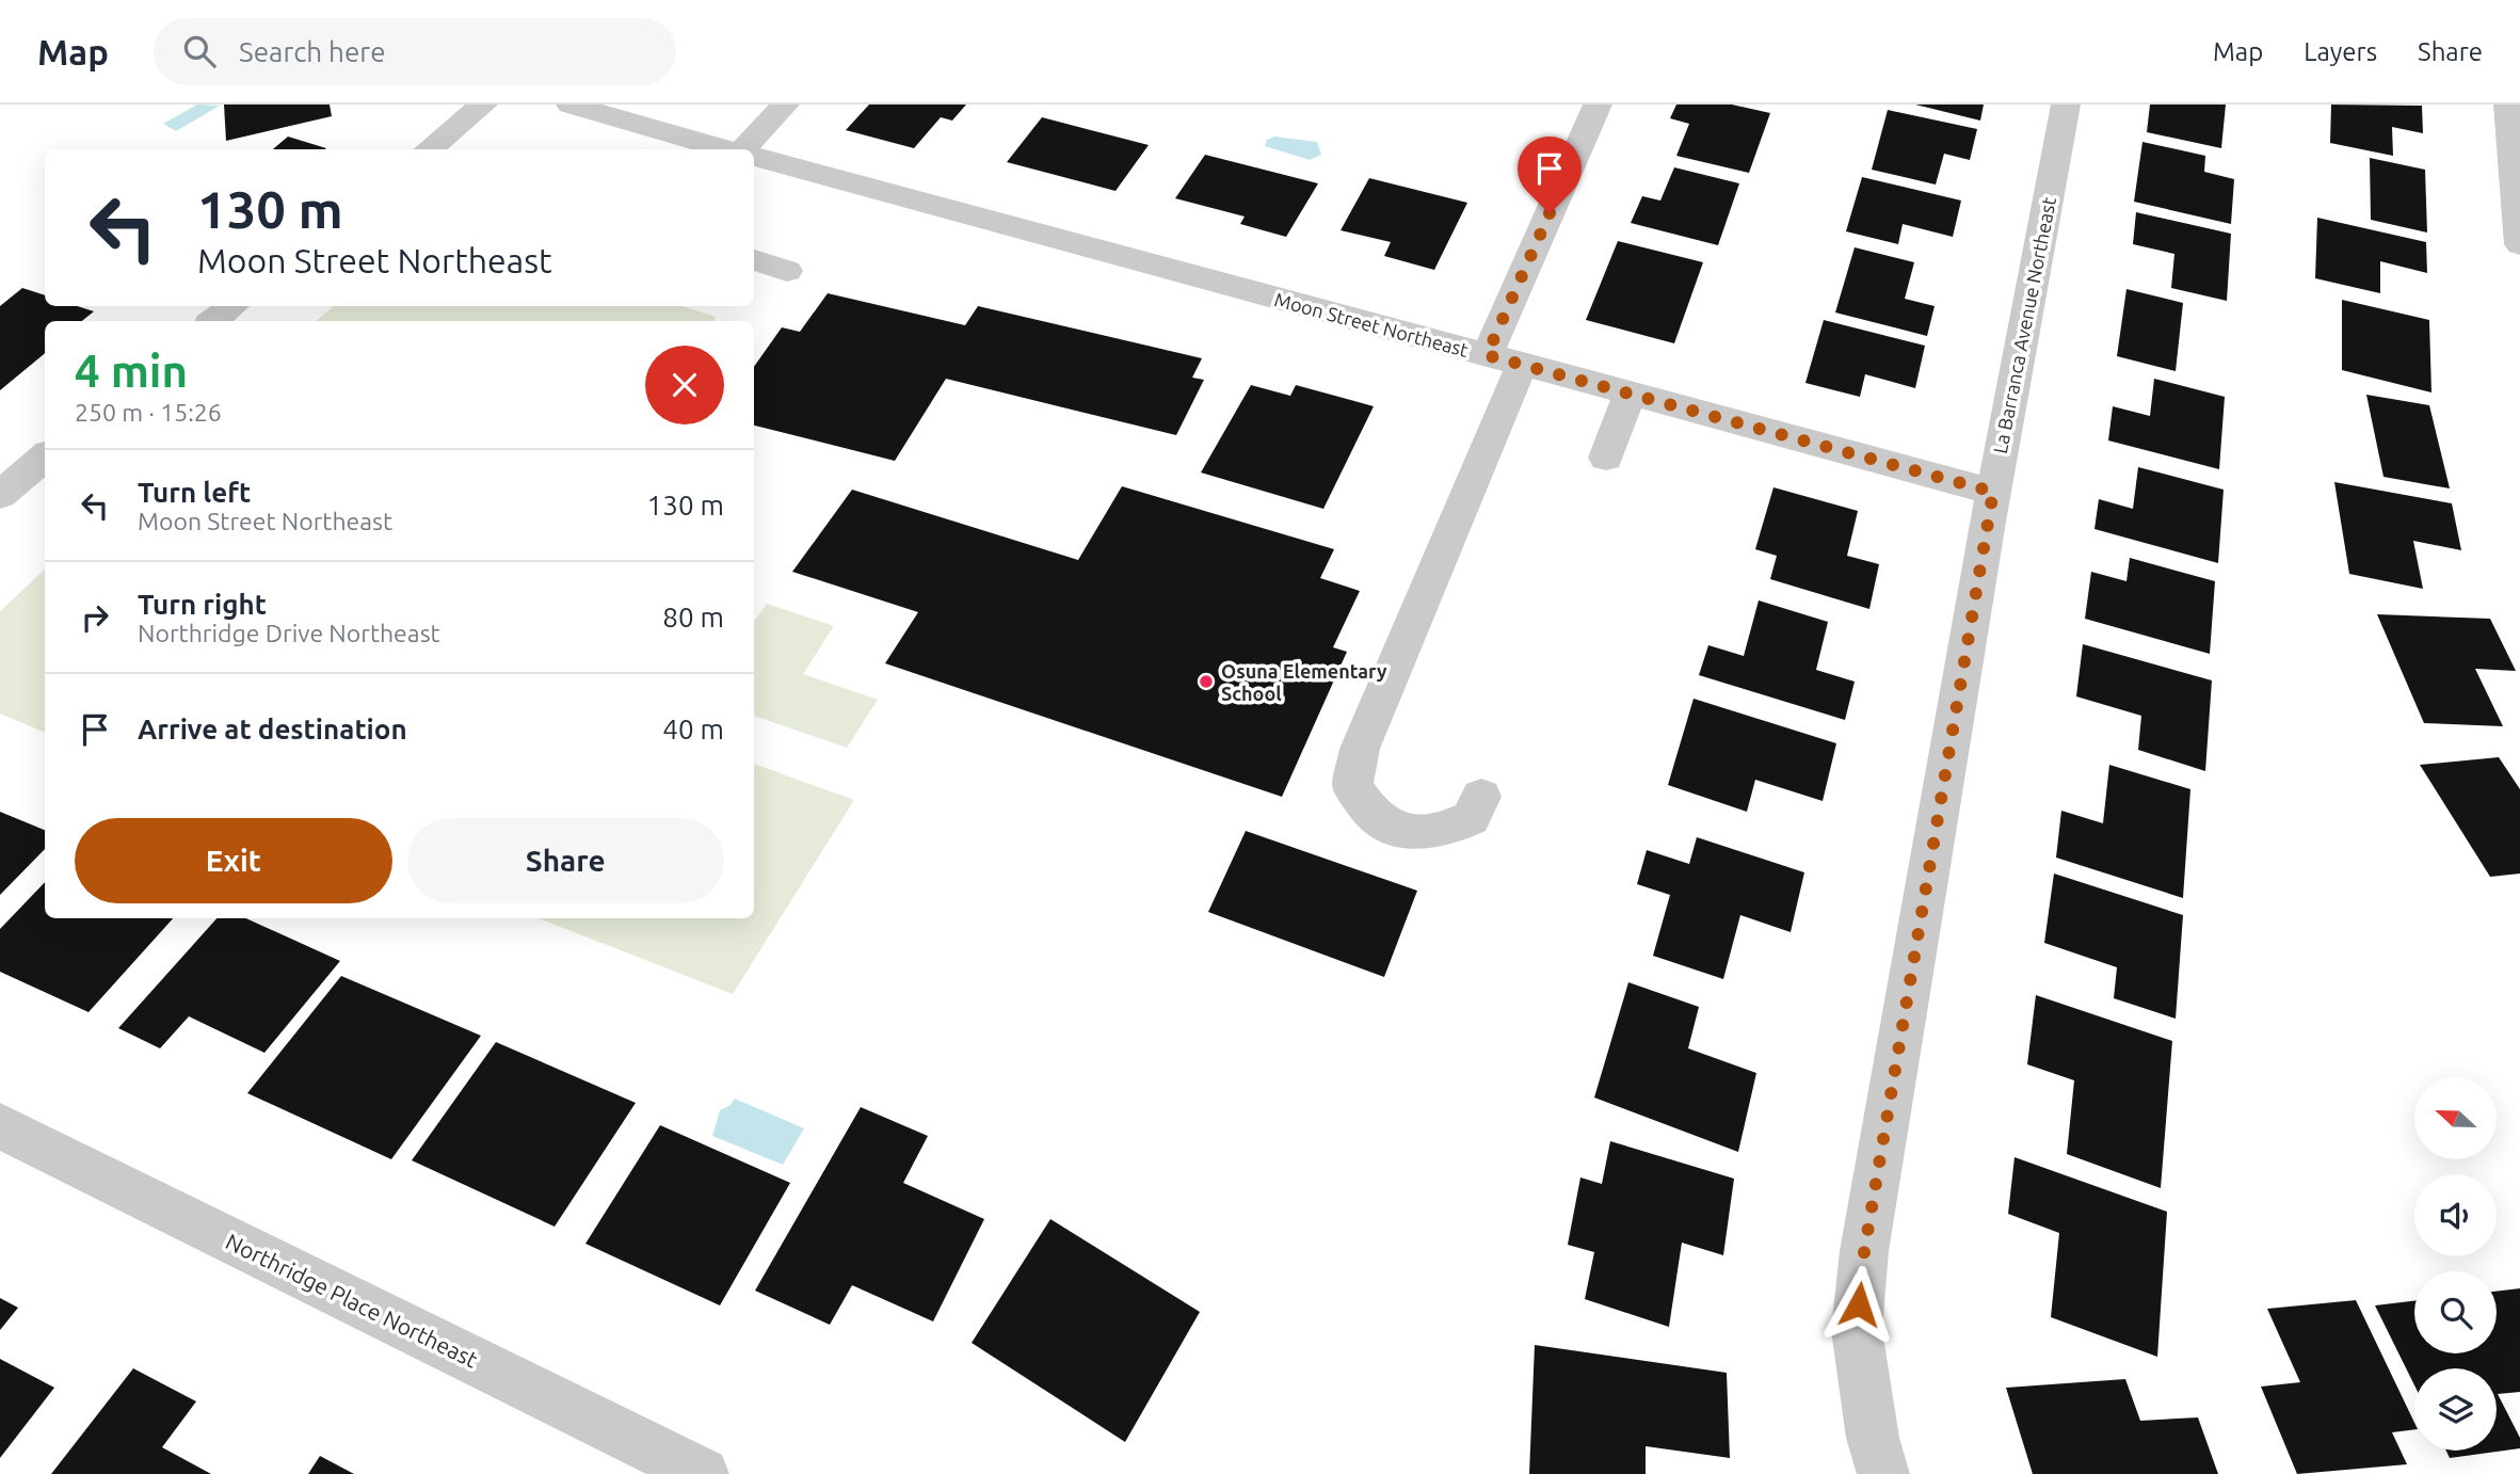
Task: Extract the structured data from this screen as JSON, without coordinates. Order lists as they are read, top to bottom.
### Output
{
  "streets": {
    "street": ["Moon Street Northeast", "La Barranca Avenue Northeast", "Northridge Place Northeast"]
  },
  "crossings": [
    ["Moon Street Northeast", "La Barranca Avenue Northeast"]
  ],
  "places": ["Osuna Elementary School"],
  "north": "left",
  "page": {
    "header": "Map",
    "search": "Search here",
    "nav": ["Map", "Layers", "Share"],
    "turn": ["130 m", "Moon Street Northeast"],
    "heading": ["4 min", "250 m · 15:26"],
    "list": [
      {
        "name": "Turn left",
        "note": "Moon Street Northeast",
        "value": "130 m"
      },
      {
        "name": "Turn right",
        "note": "Northridge Drive Northeast",
        "value": "80 m"
      },
      {
        "name": "Arrive at destination",
        "value": "40 m"
      }
    ],
    "buttons": ["Exit", "Share"]
  }
}
